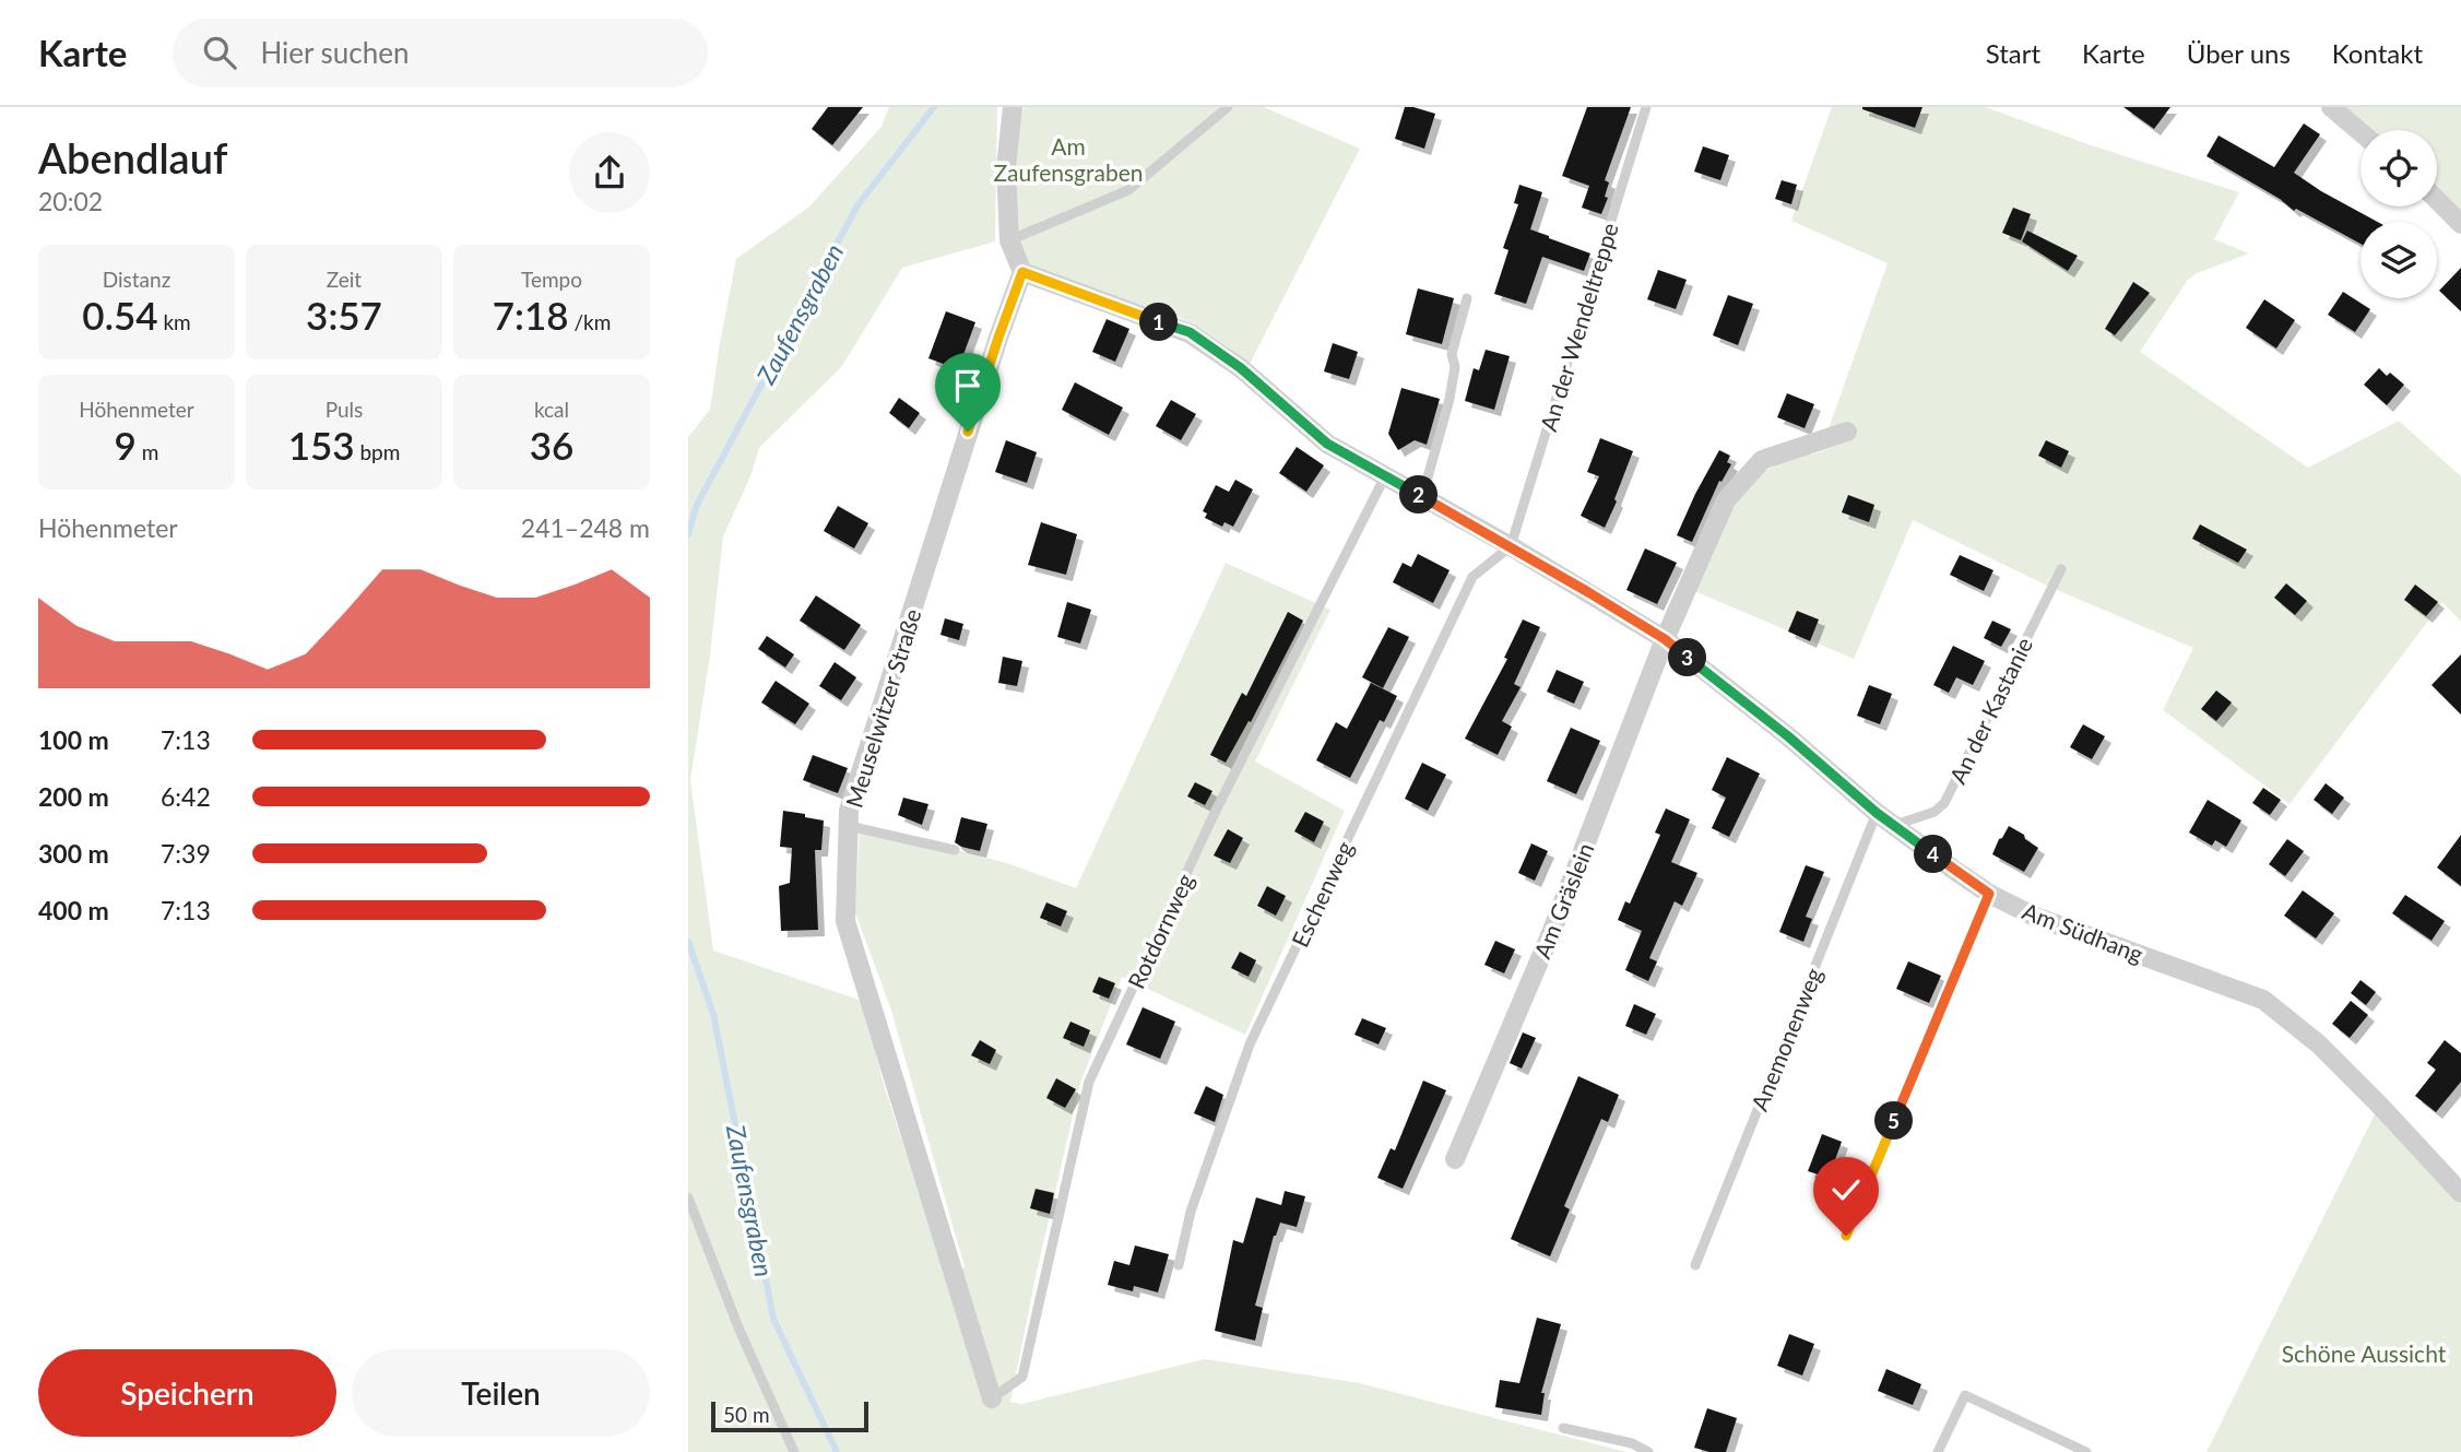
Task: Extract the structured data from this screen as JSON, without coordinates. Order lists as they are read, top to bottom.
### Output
{
  "streets": {
    "street": ["Meuselwitzer Straße", "Am Gräslein", "Am Südhang"],
    "lane": [
      "An der Wendeltreppe",
      "An der Kastanie",
      "Eschenweg",
      "Rotdornweg",
      "Anemonenweg"
    ]
  },
  "crossings": [
    ["An der Wendeltreppe", "Eschenweg"],
    ["An der Wendeltreppe", "Am Südhang"],
    ["Meuselwitzer Straße", "Rotdornweg"],
    ["Meuselwitzer Straße", "Am Südhang"],
    ["An der Kastanie", "Am Südhang"],
    ["Eschenweg", "Am Südhang"],
    ["Am Gräslein", "Am Südhang"],
    ["Rotdornweg", "Am Südhang"],
    ["Am Südhang", "Anemonenweg"]
  ],
  "water": ["Zaufensgraben"],
  "parks": ["Am Zaufensgraben", "Schöne Aussicht"],
  "scale_bar": "50 m",
  "page": {
    "header": "Karte",
    "search": "Hier suchen",
    "nav": [
      "Start",
      "Karte",
      "Über uns",
      "Kontakt"
    ],
    "heading": ["Abendlauf", "20:02"],
    "stats": [
      ["Distanz", "0.54 km"],
      ["Zeit", "3:57"],
      ["Tempo", "7:18 /km"],
      ["Höhenmeter", "9 m"],
      ["Puls", "153 bpm"],
      ["kcal", "36"]
    ],
    "pins": [
      "1",
      "2",
      "3",
      "4",
      "5"
    ],
    "chart": ["Höhenmeter", "241–248 m"],
    "list": [
      {
        "name": "100 m",
        "note": "7:13"
      },
      {
        "name": "200 m",
        "note": "6:42"
      },
      {
        "name": "300 m",
        "note": "7:39"
      },
      {
        "name": "400 m",
        "note": "7:13"
      }
    ],
    "buttons": ["Speichern", "Teilen"],
    "scale": "50 m"
  }
}
